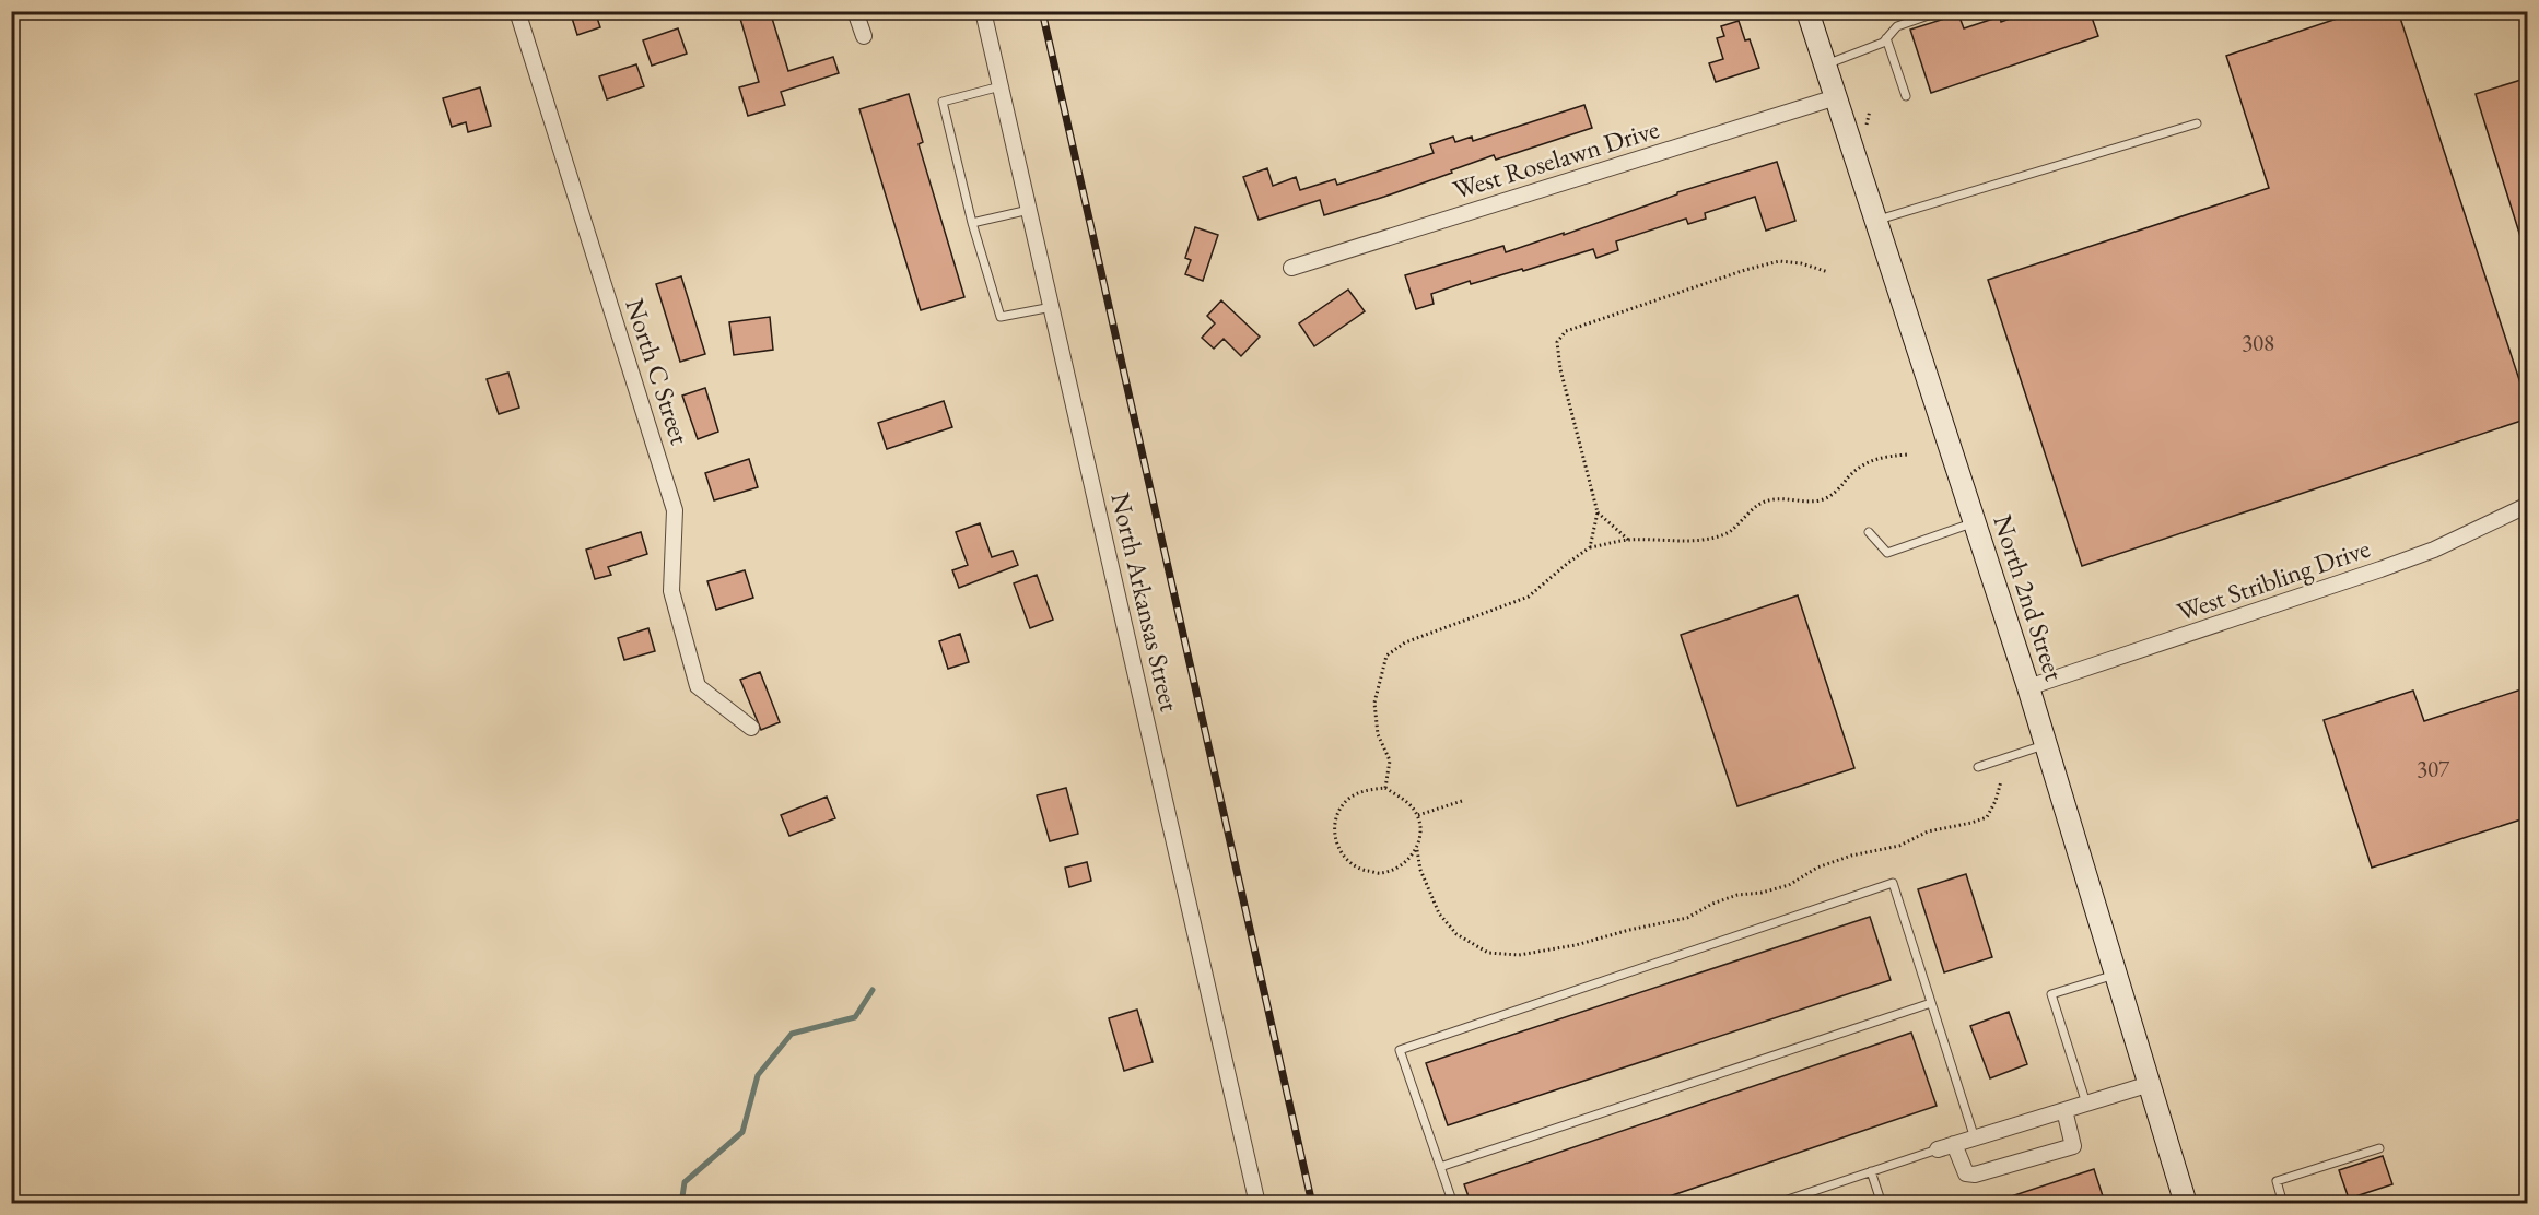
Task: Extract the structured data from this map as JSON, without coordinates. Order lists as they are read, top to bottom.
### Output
{
  "streets": {
    "main road": ["North 2nd Street"],
    "street": [
      "West Roselawn Drive",
      "North C Street",
      "West Stribling Drive",
      "North Arkansas Street"
    ]
  },
  "crossings": [
    ["West Roselawn Drive", "North 2nd Street"],
    ["West Stribling Drive", "North 2nd Street"]
  ],
  "house_numbers": ["308", "307"]
}
